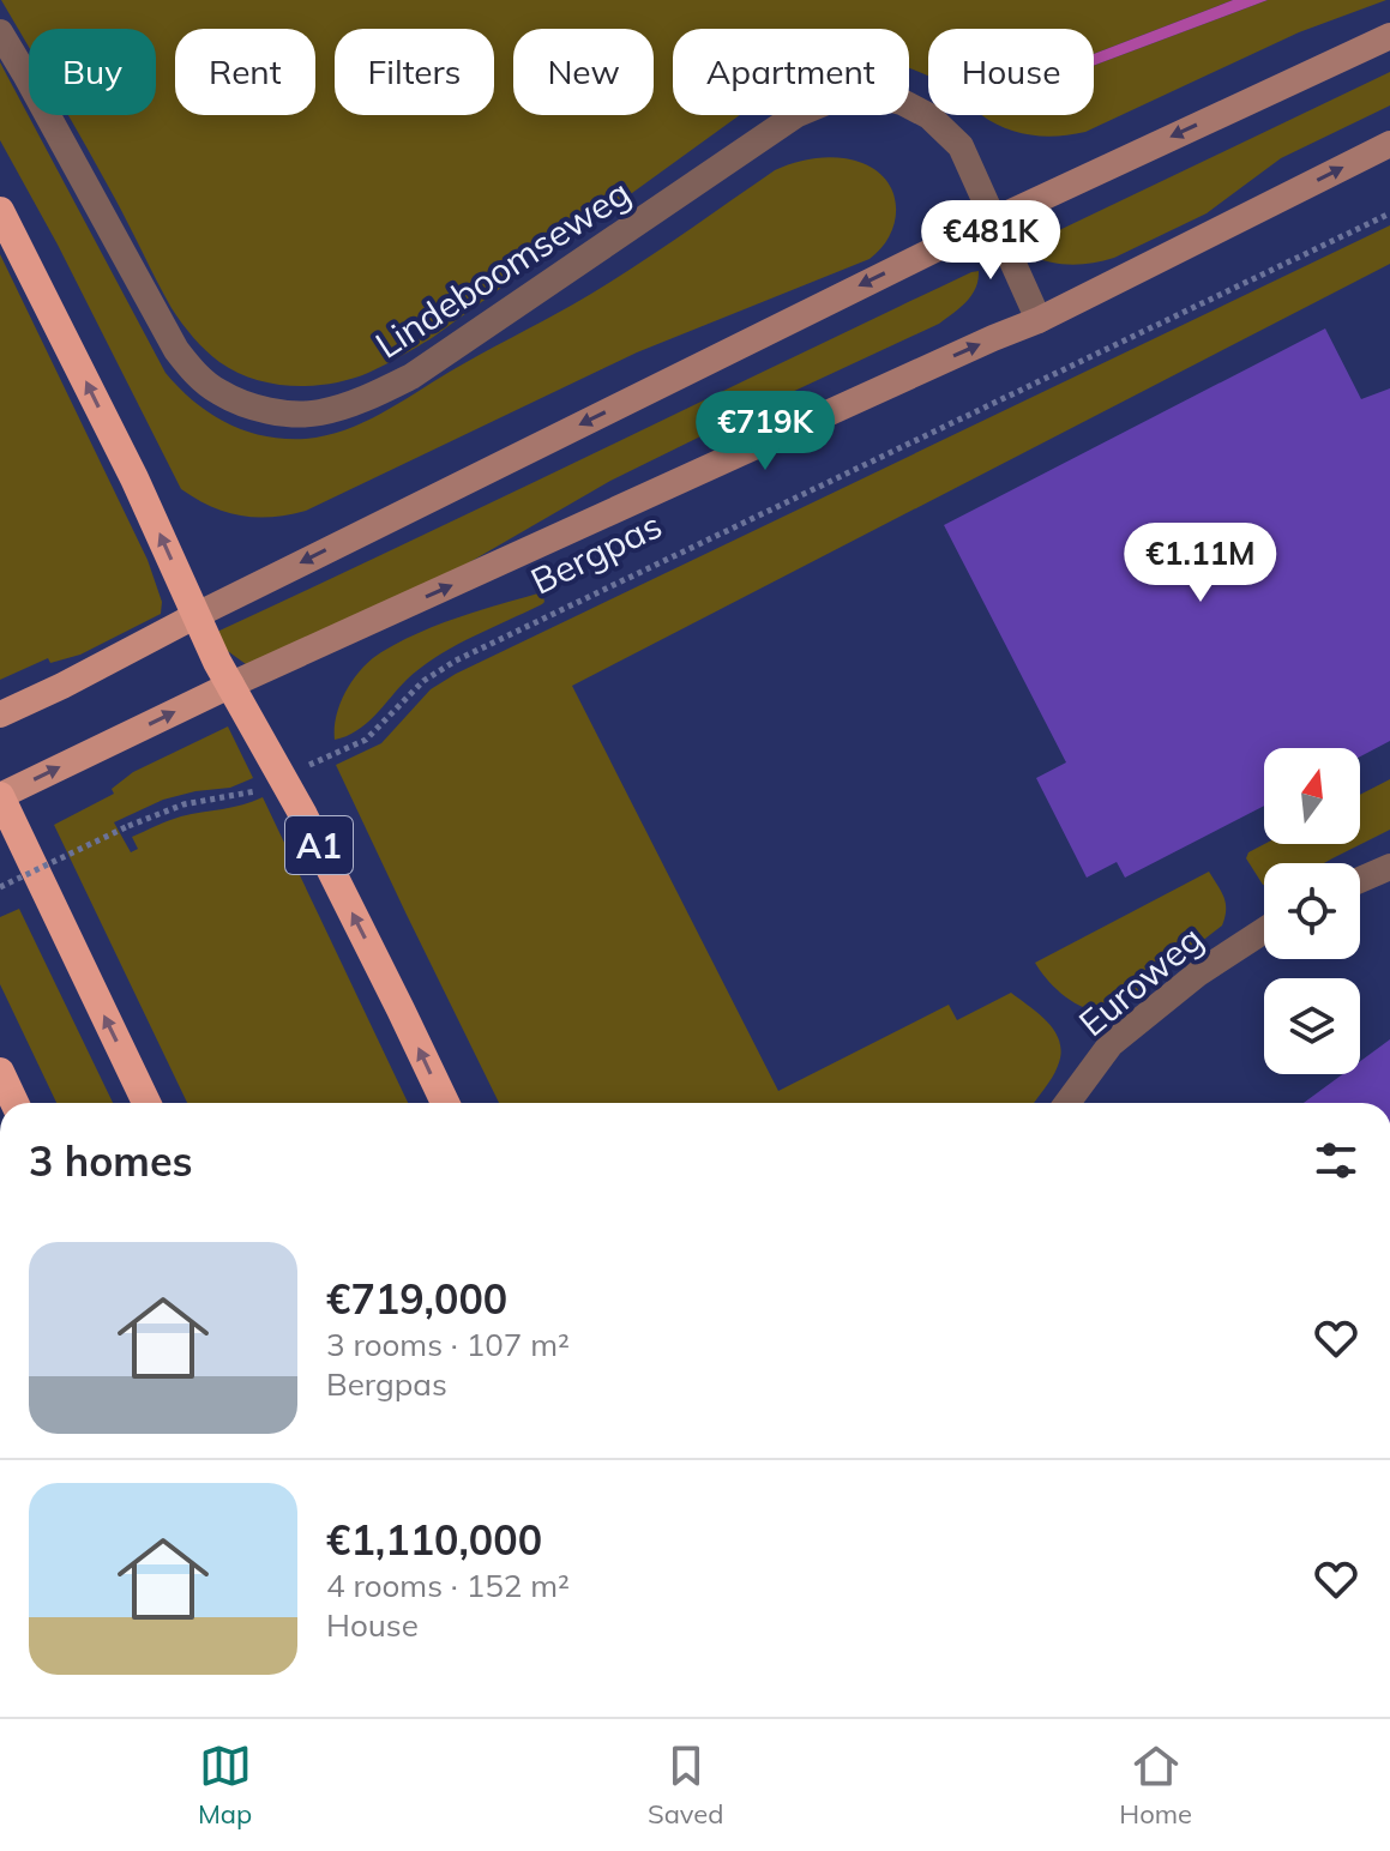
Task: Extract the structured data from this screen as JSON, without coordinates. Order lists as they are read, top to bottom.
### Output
{
  "streets": {
    "highway": ["A1"],
    "main road": ["Bergpas"],
    "street": ["Lindeboomseweg", "Euroweg"]
  },
  "crossings": [
    ["Lindeboomseweg", "Bergpas"],
    ["Bergpas", "A1"]
  ],
  "north": "top",
  "page": {
    "chip": [
      "Buy",
      "Rent",
      "Filters",
      "New",
      "Apartment",
      "House"
    ],
    "price": ["€481K", "€719K", "€1.11M"],
    "heading": "3 homes",
    "list": [
      {
        "name": "€719,000",
        "note": "3 rooms · 107 m² · Bergpas"
      },
      {
        "name": "€1,110,000",
        "note": "4 rooms · 152 m² · House"
      }
    ],
    "tabs": ["Map", "Saved", "Home"]
  }
}
